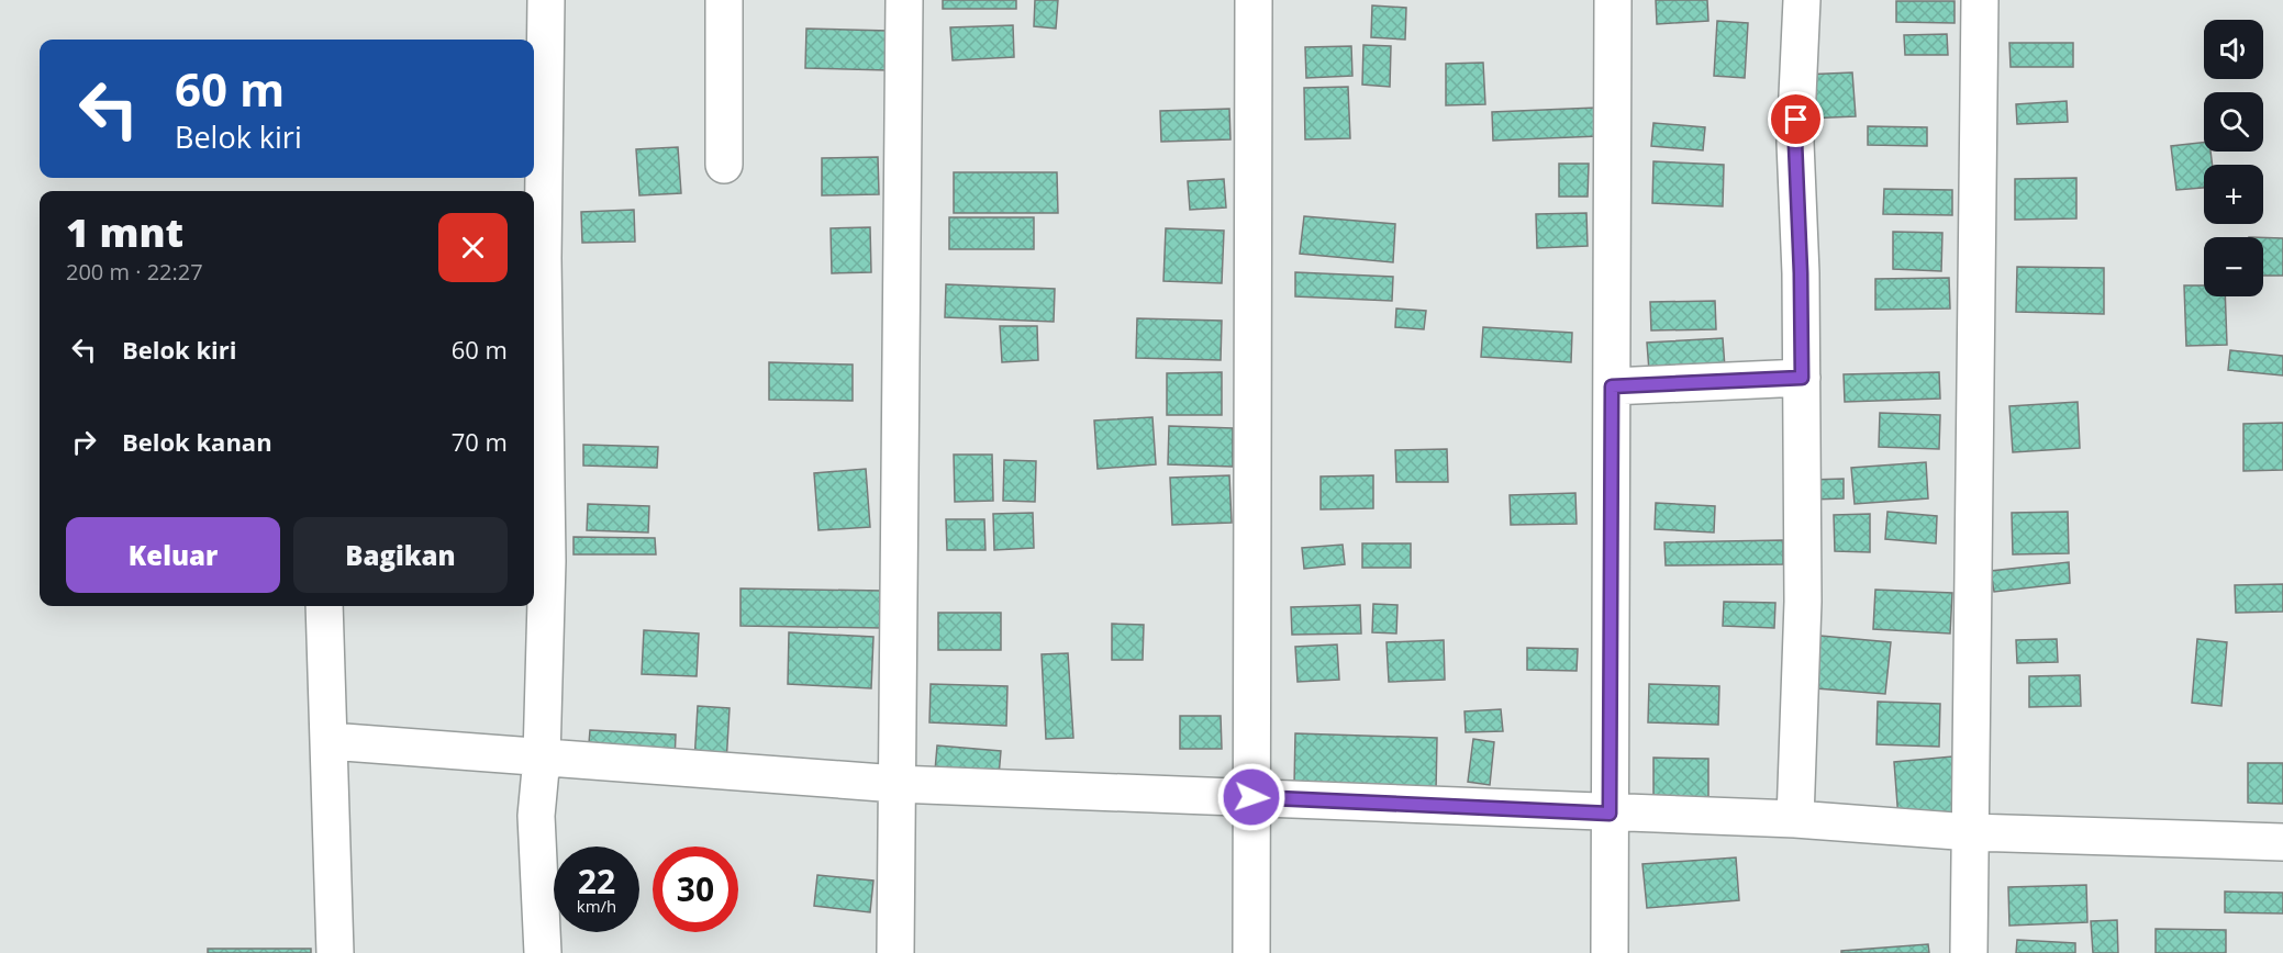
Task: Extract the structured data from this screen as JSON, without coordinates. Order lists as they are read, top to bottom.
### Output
{
  "page": {
    "map_buttons": ["+", "−"],
    "turn": ["60 m", "Belok kiri"],
    "heading": ["1 mnt", "200 m · 22:27"],
    "list": [
      {
        "name": "Belok kiri",
        "value": "60 m"
      },
      {
        "name": "Belok kanan",
        "value": "70 m"
      }
    ],
    "buttons": ["Keluar", "Bagikan"],
    "speed": "22 km/h",
    "limit": "30"
  }
}
